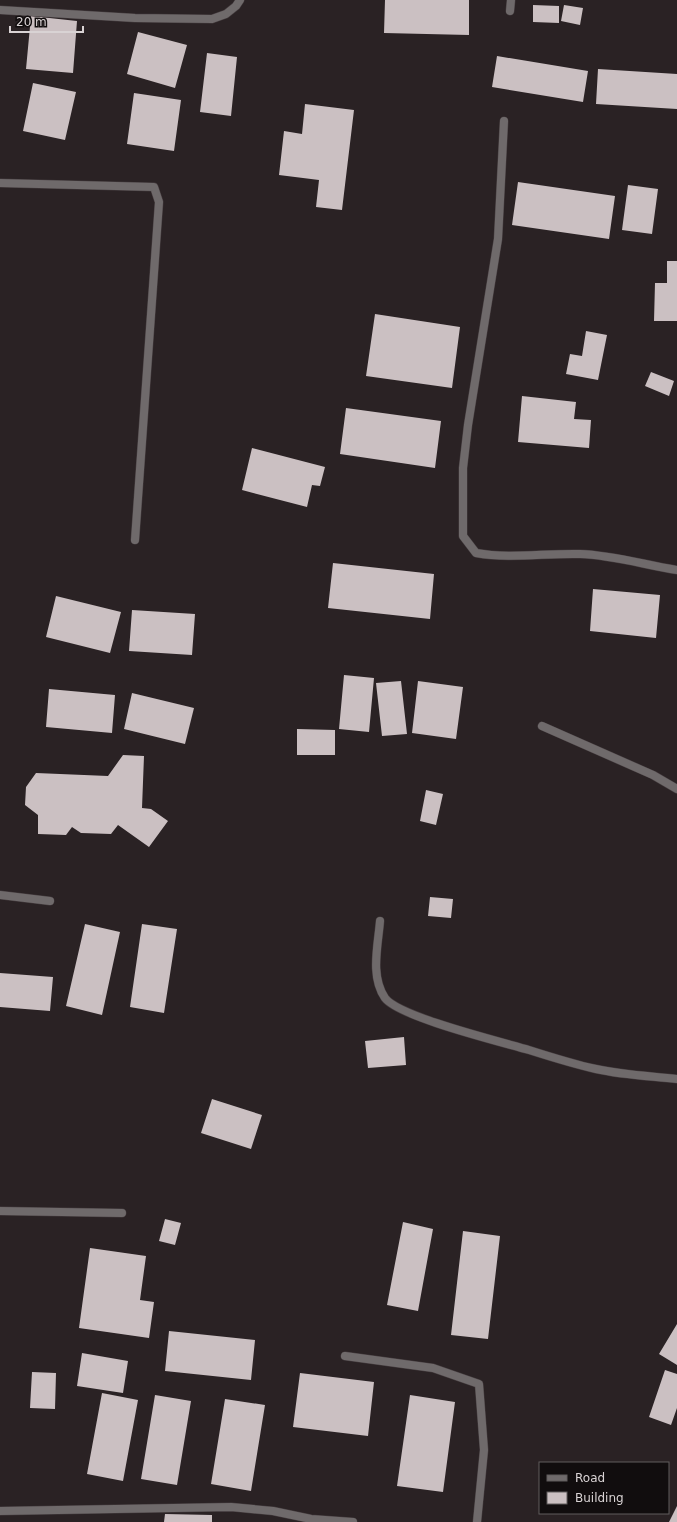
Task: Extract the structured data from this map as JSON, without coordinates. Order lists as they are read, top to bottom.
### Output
{
  "legend": ["Road", "Building"],
  "scale_bar": "20 m"
}
